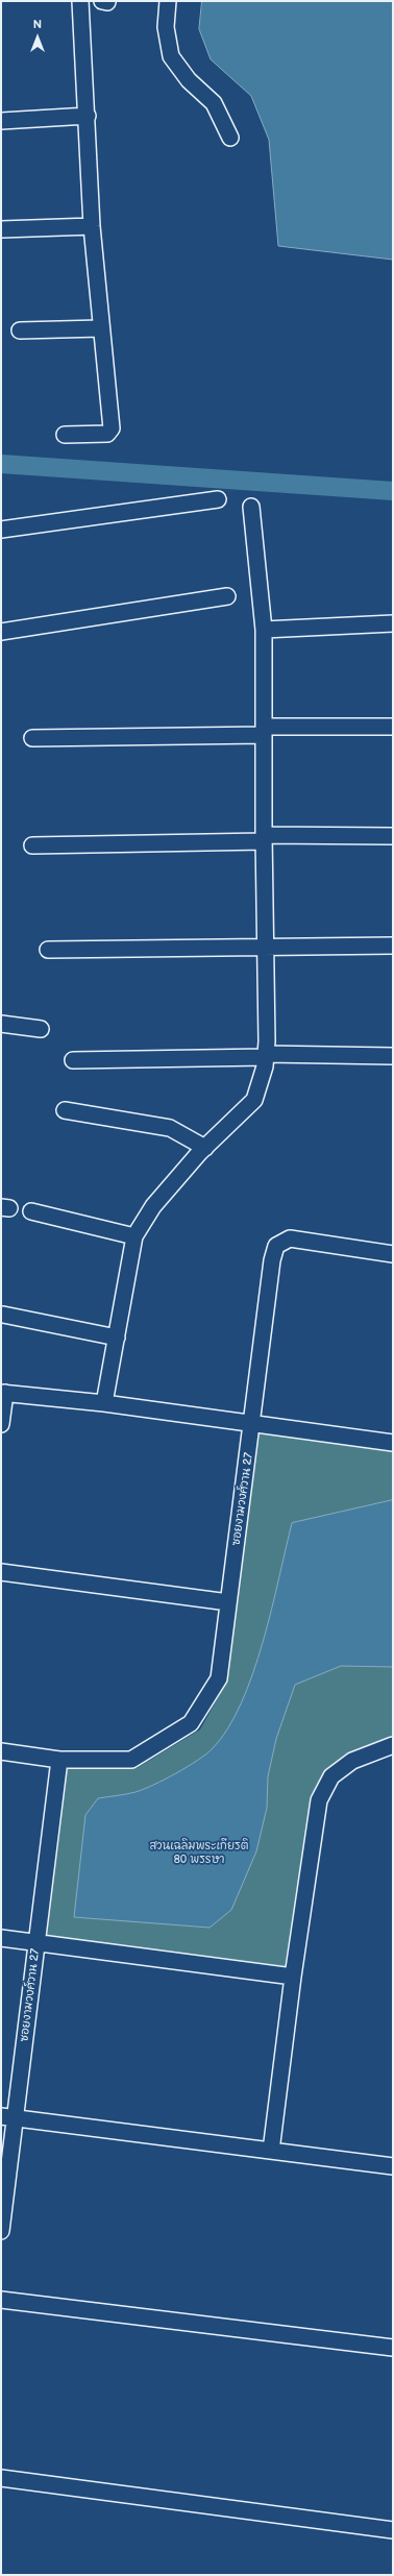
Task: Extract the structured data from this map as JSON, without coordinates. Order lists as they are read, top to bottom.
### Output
{
  "streets": {
    "street": ["ซอยงามวงศ์วาน 27"]
  },
  "parks": ["สวนเฉลิมพระเกียรติ 80 พรรษา"],
  "north": "top"
}
